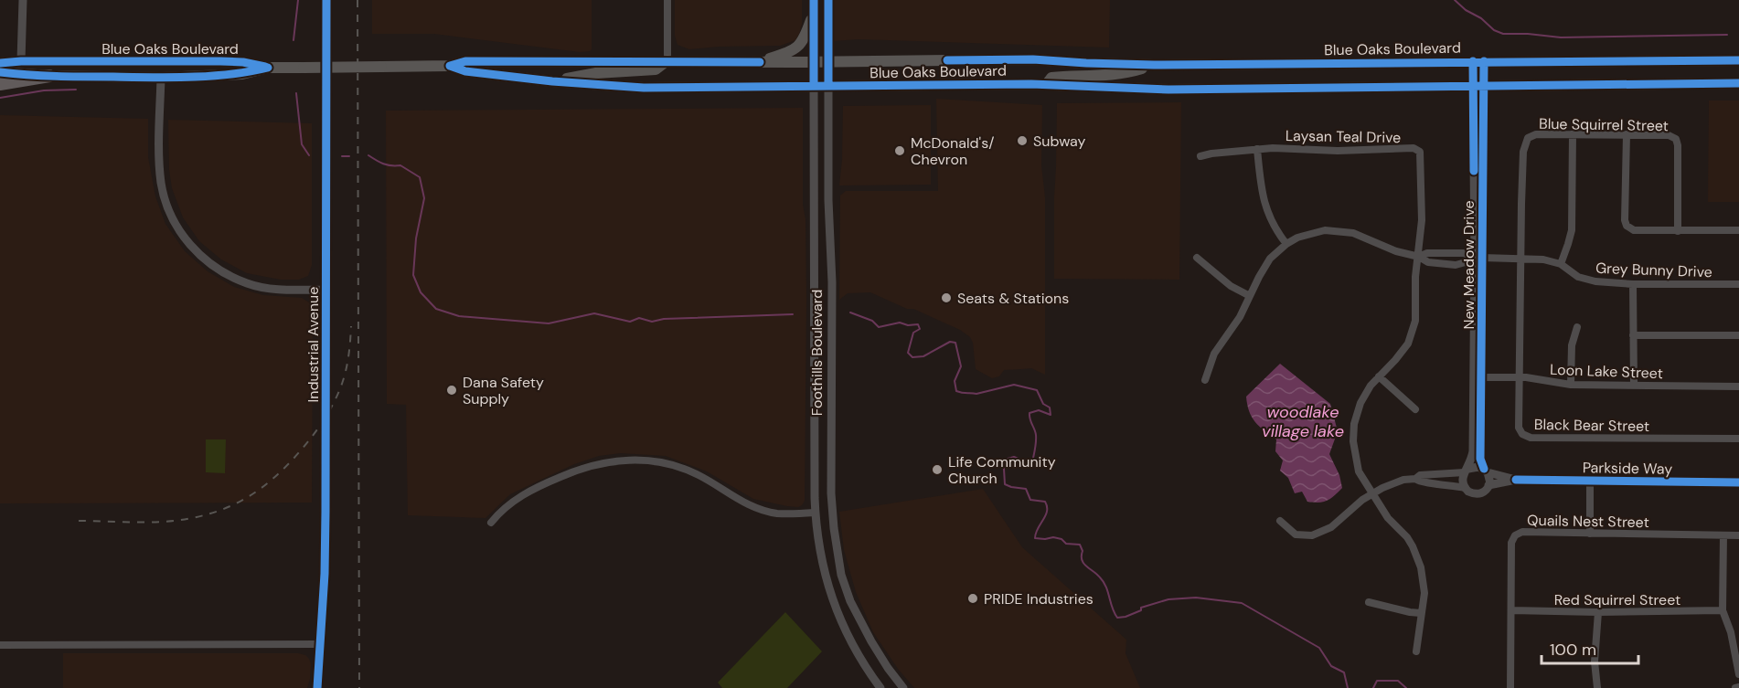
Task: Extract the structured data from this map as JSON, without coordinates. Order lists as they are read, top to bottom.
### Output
{
  "streets": {
    "main road": ["Blue Oaks Boulevard", "Industrial Avenue", "Foothills Boulevard"],
    "street": [
      "Blue Squirrel Street",
      "Laysan Teal Drive",
      "New Meadow Drive",
      "Grey Bunny Drive",
      "Loon Lake Street",
      "Black Bear Street",
      "Parkside Way",
      "Quails Nest Street",
      "Red Squirrel Street"
    ]
  },
  "crossings": [
    ["Blue Oaks Boulevard", "New Meadow Drive"],
    ["Blue Oaks Boulevard", "Foothills Boulevard"],
    ["Blue Squirrel Street", "Grey Bunny Drive"],
    ["Blue Squirrel Street", "Black Bear Street"],
    ["New Meadow Drive", "Grey Bunny Drive"],
    ["New Meadow Drive", "Loon Lake Street"],
    ["New Meadow Drive", "Parkside Way"],
    ["Grey Bunny Drive", "Black Bear Street"],
    ["Loon Lake Street", "Black Bear Street"],
    ["Quails Nest Street", "Red Squirrel Street"]
  ],
  "water": ["woodlake village lake"],
  "places": [
    "Subway",
    "McDonald's/ Chevron",
    "Seats & Stations",
    "Dana Safety Supply",
    "Life Community Church",
    "PRIDE Industries"
  ],
  "scale_bar": "100 m"
}
